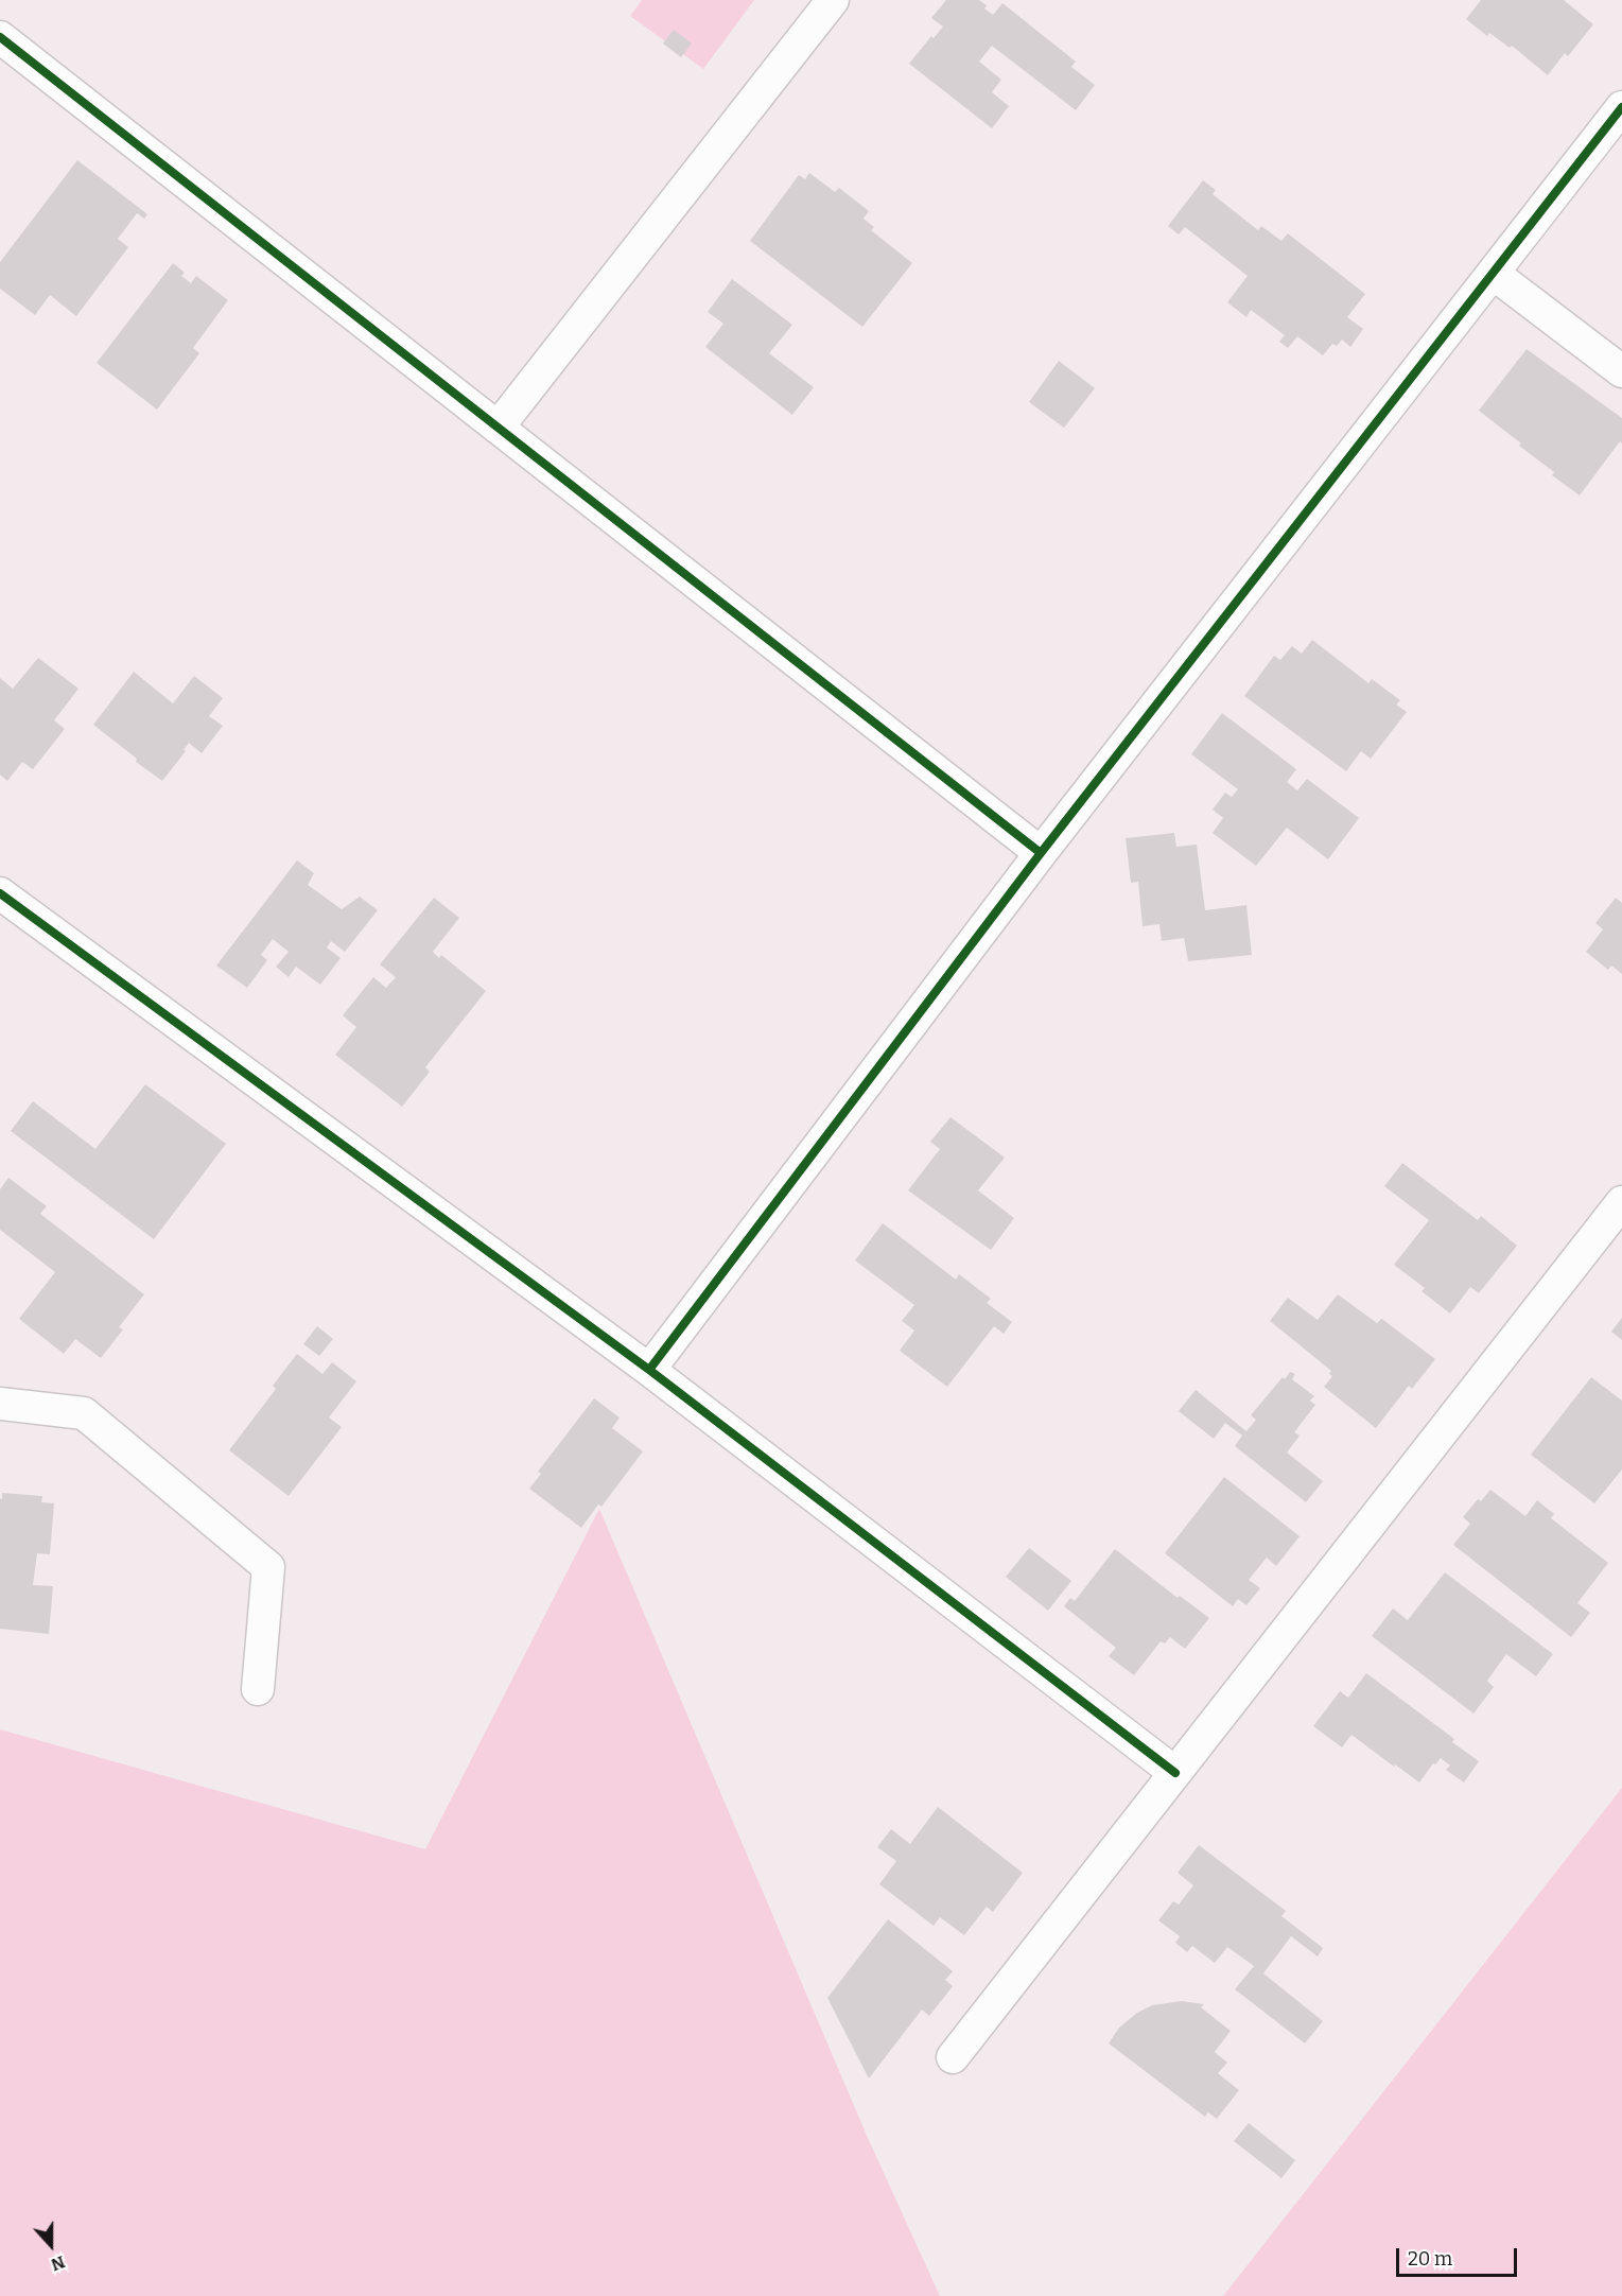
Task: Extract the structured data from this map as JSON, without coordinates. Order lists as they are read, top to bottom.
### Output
{
  "scale_bar": "20 m",
  "north": "bottom"
}
